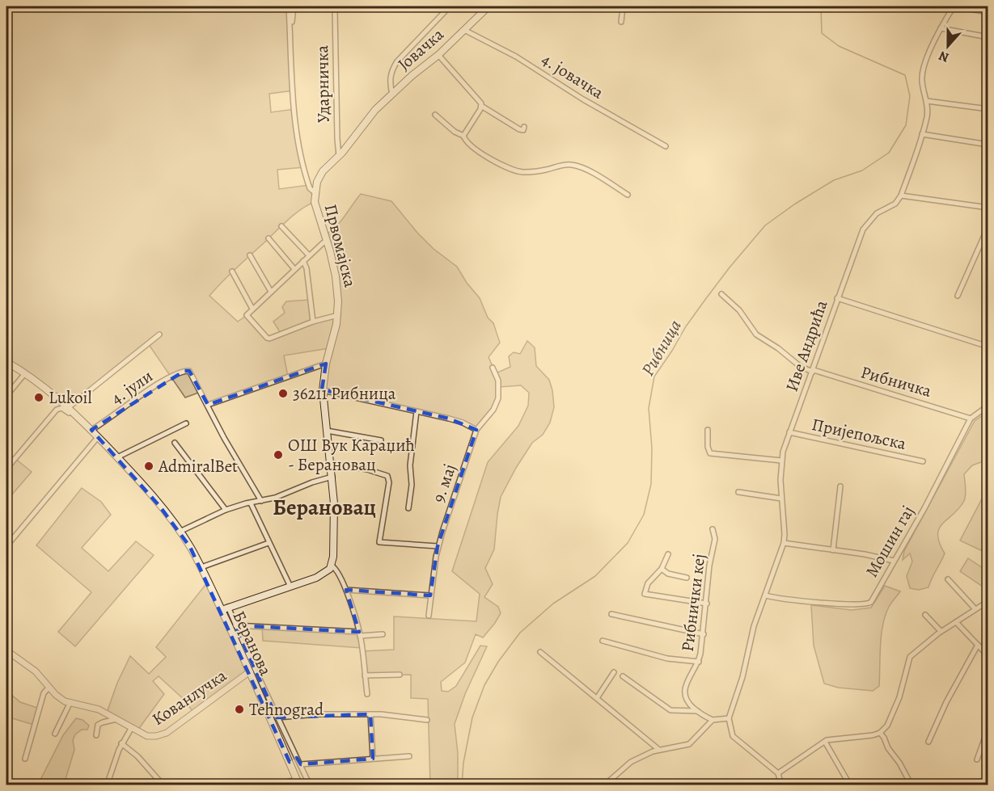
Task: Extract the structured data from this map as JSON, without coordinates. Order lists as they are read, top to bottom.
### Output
{
  "streets": {
    "main road": ["Јовачка", "Првомајска", "Беранова"],
    "street": [
      "4. јовачка",
      "Ударничка",
      "Иве Андрића",
      "Рибничка",
      "4. јули",
      "Пријепољска",
      "9. мај",
      "Мошин гај",
      "Рибнички кеј",
      "Кованлучка"
    ]
  },
  "crossings": [
    ["Јовачка", "4. јовачка"],
    ["Јовачка", "Првомајска"],
    ["Ударничка", "Првомајска"],
    ["Иве Андрића", "Рибничка"],
    ["Иве Андрића", "Пријепољска"],
    ["Иве Андрића", "Мошин гај"],
    ["Рибничка", "Мошин гај"],
    ["4. јули", "Беранова"],
    ["Беранова", "Кованлучка"]
  ],
  "districts": ["Берановац"],
  "water": ["Рибница"],
  "places": [
    "36211 Рибница",
    "Lukoil",
    "ОШ Вук Караџић - Берановац",
    "AdmiralBet",
    "Tehnograd"
  ],
  "north": "bottom"
}
